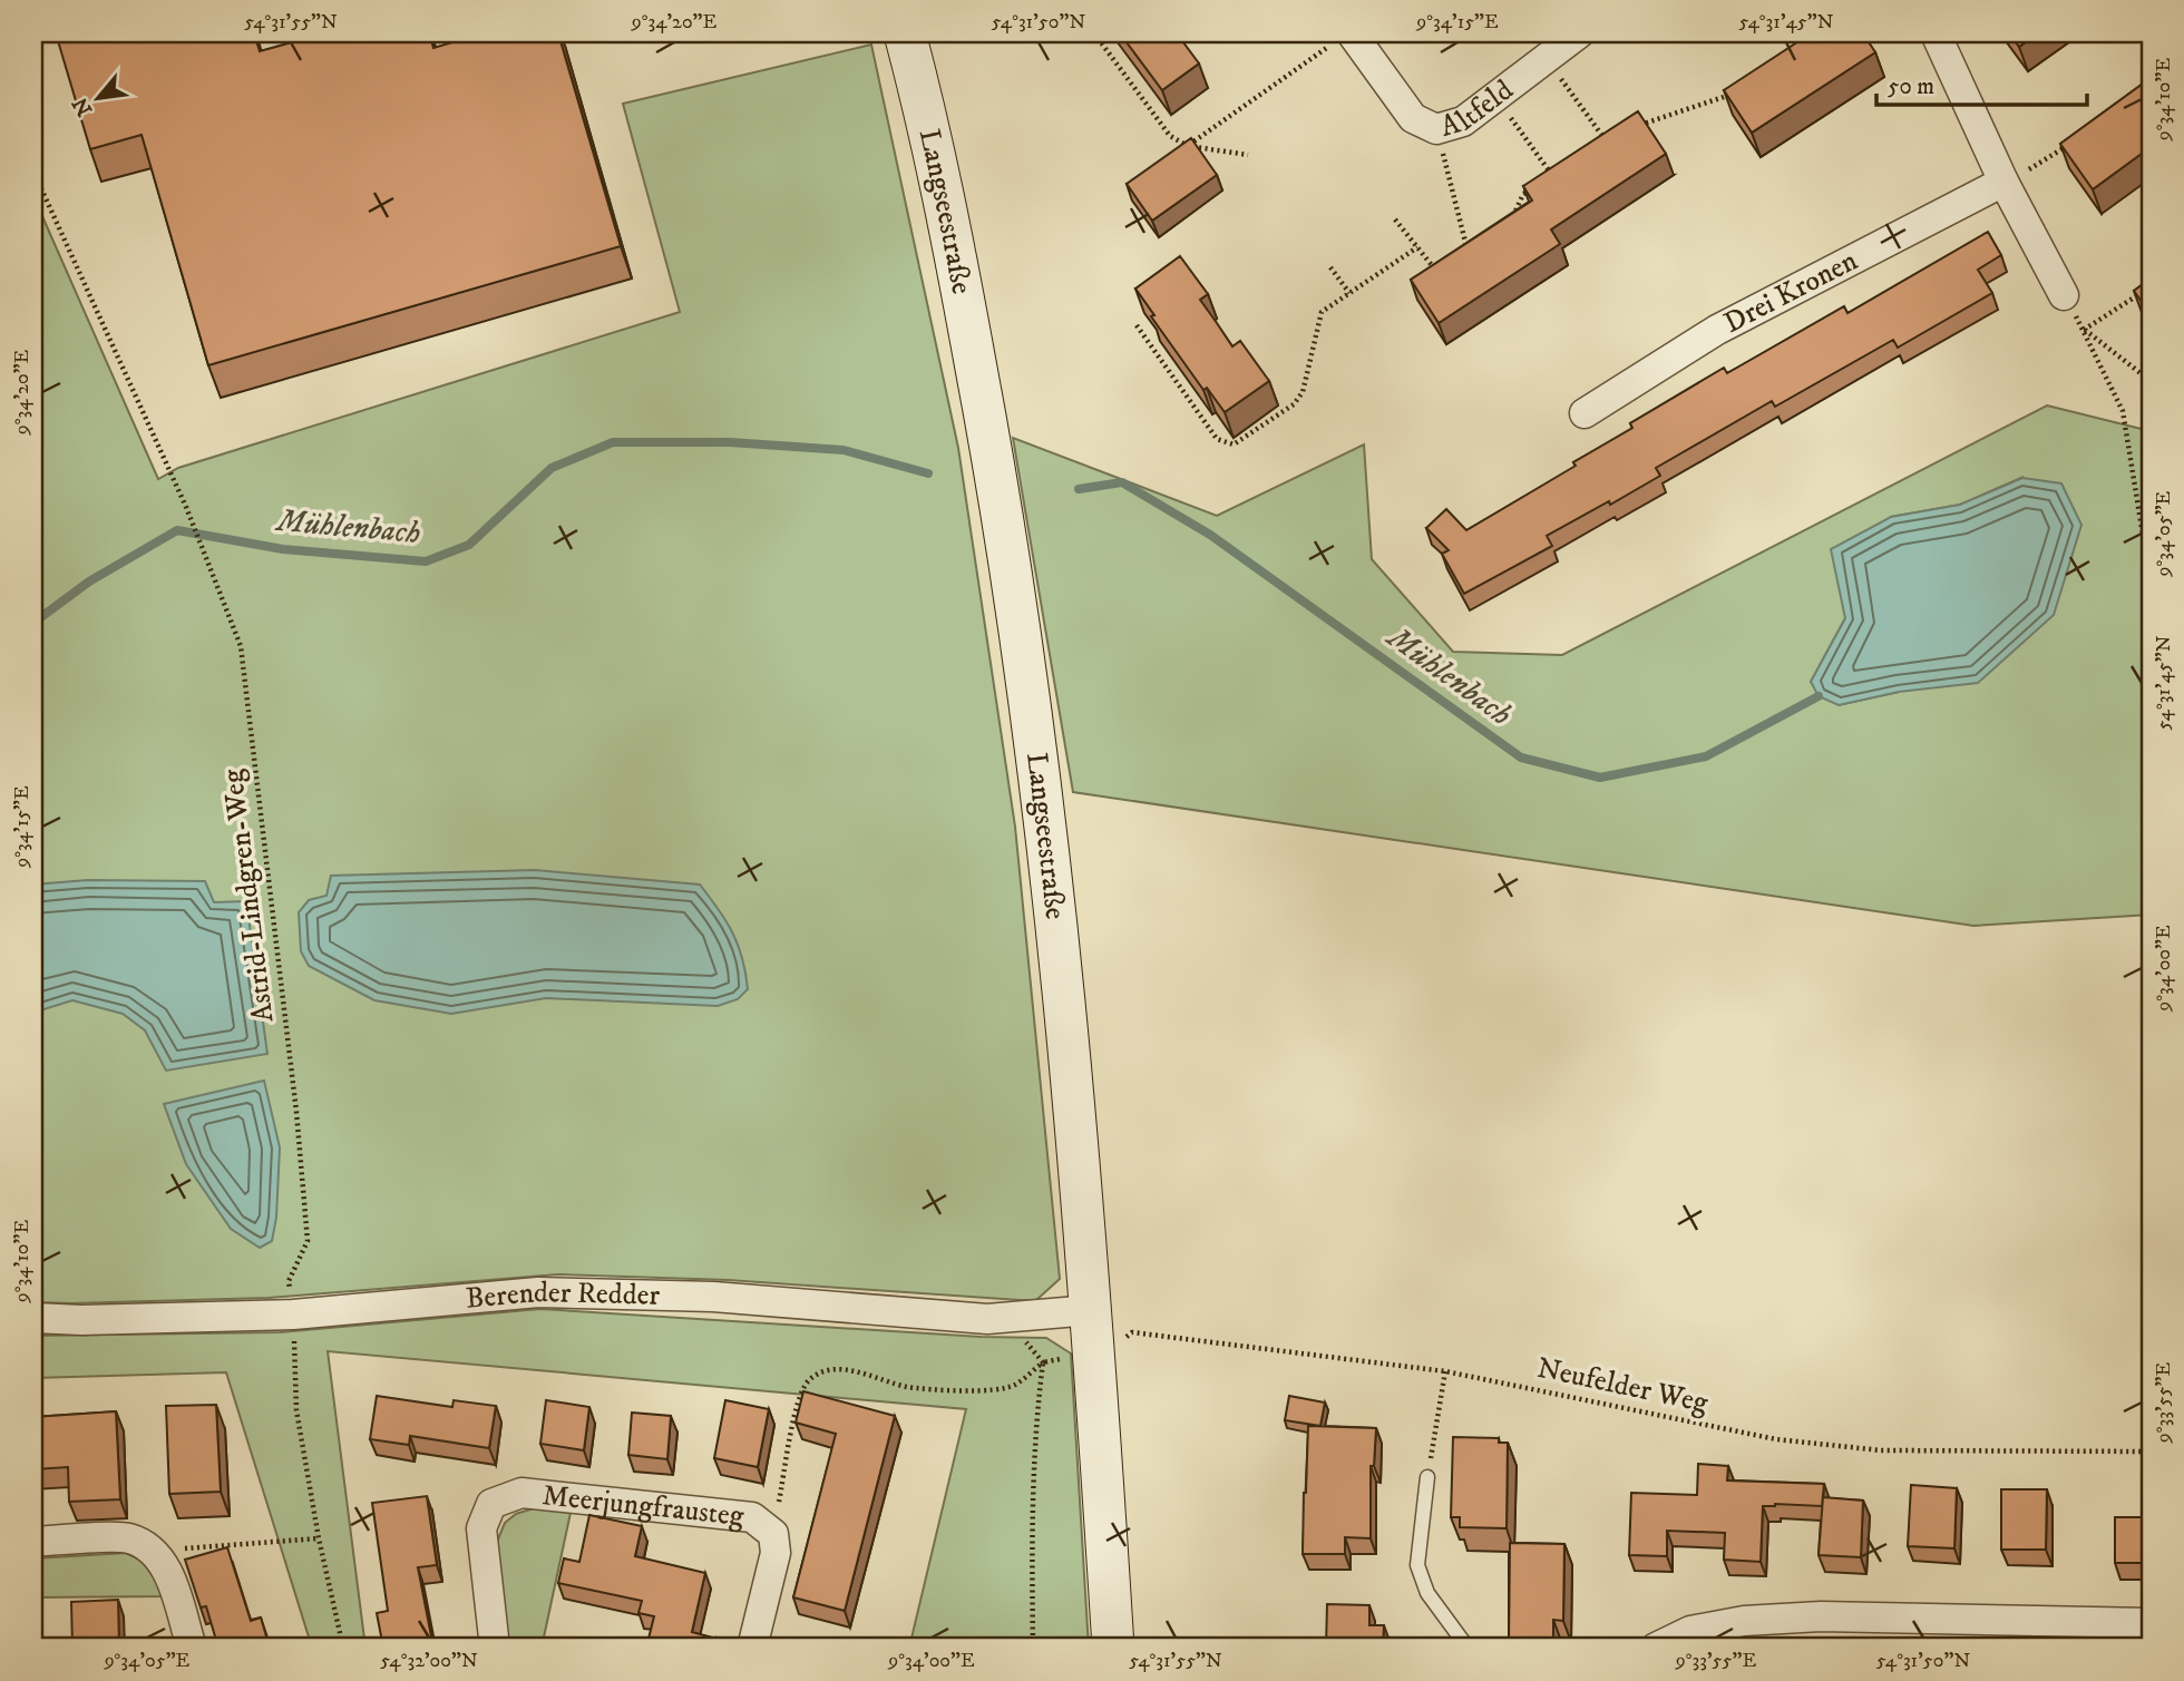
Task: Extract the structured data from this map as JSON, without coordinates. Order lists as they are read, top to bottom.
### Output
{
  "streets": {
    "street": [
      "Altfeld",
      "Langseestraße",
      "Drei Kronen",
      "Berender Redder",
      "Meerjungfrausteg"
    ],
    "path": ["Astrid-Lindgren-Weg", "Neufelder Weg"]
  },
  "crossings": [
    ["Langseestraße", "Berender Redder"],
    ["Langseestraße", "Neufelder Weg"],
    ["Astrid-Lindgren-Weg", "Berender Redder"]
  ],
  "water": ["Mühlenbach"],
  "scale_bar": "50 m",
  "north": "bottom left",
  "coordinates": [
    "54°31'55\"N",
    "9°34'20\"E",
    "54°31'50\"N",
    "9°34'15\"E",
    "54°31'45\"N",
    "9°34'10\"E",
    "9°34'05\"E",
    "9°34'00\"E",
    "9°33'55\"E",
    "54°32'00\"N"
  ]
}
